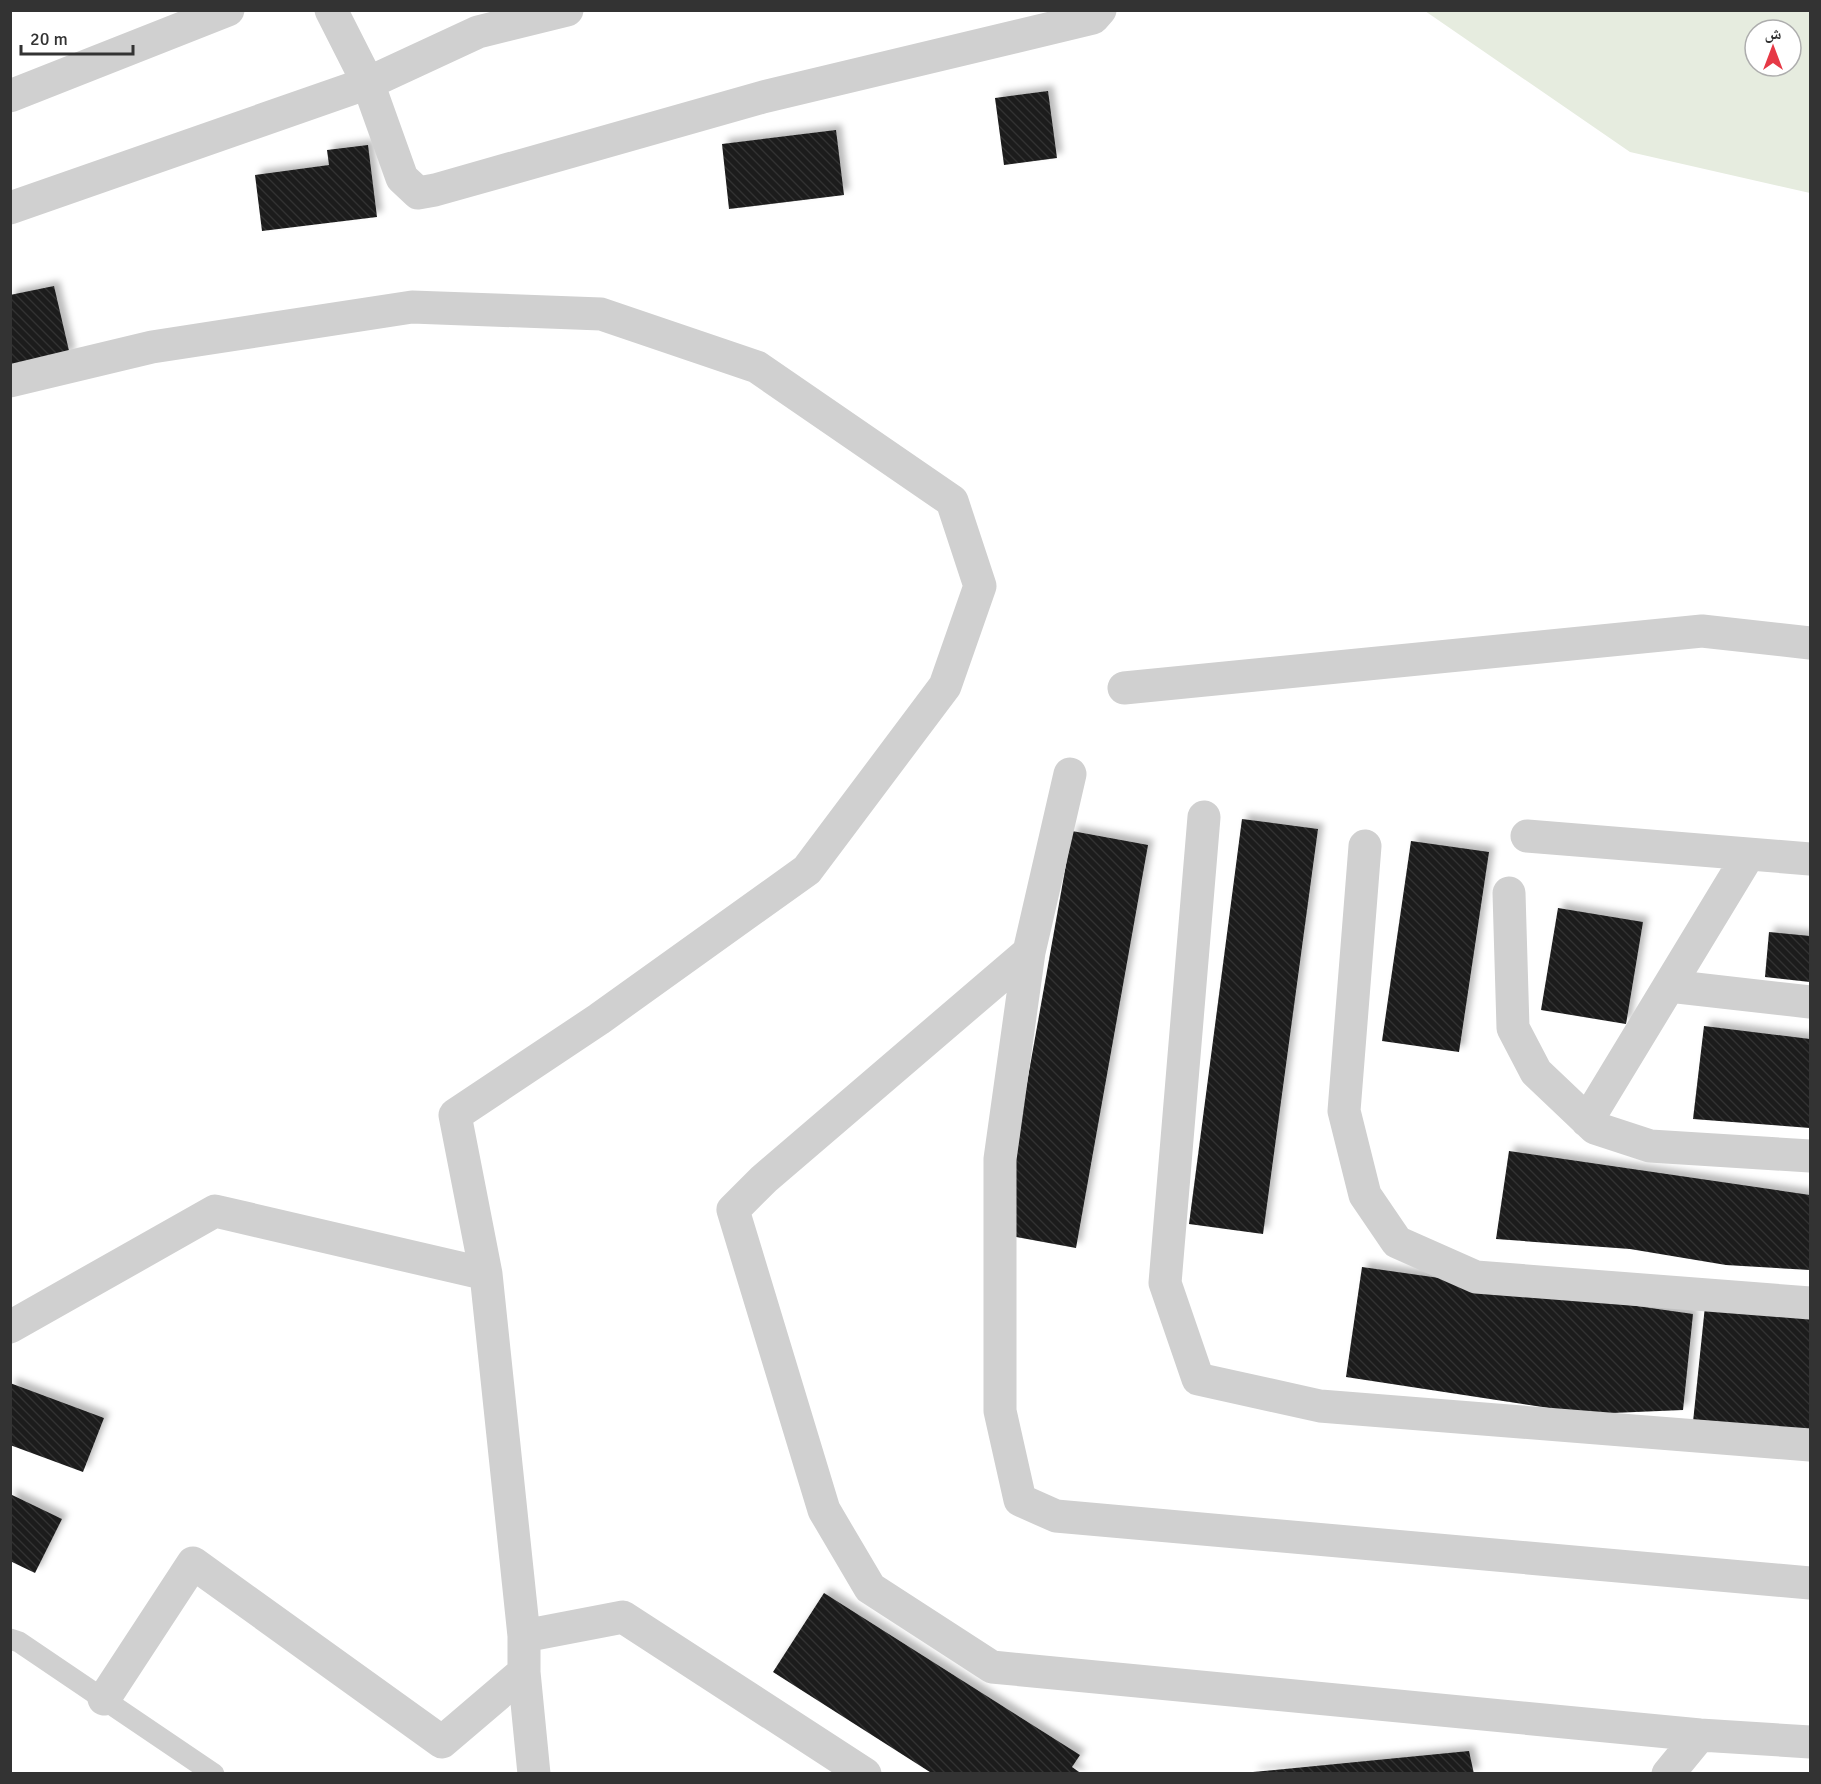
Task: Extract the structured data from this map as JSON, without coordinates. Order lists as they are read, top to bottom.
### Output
{
  "scale_bar": "20 m",
  "north": "top"
}
